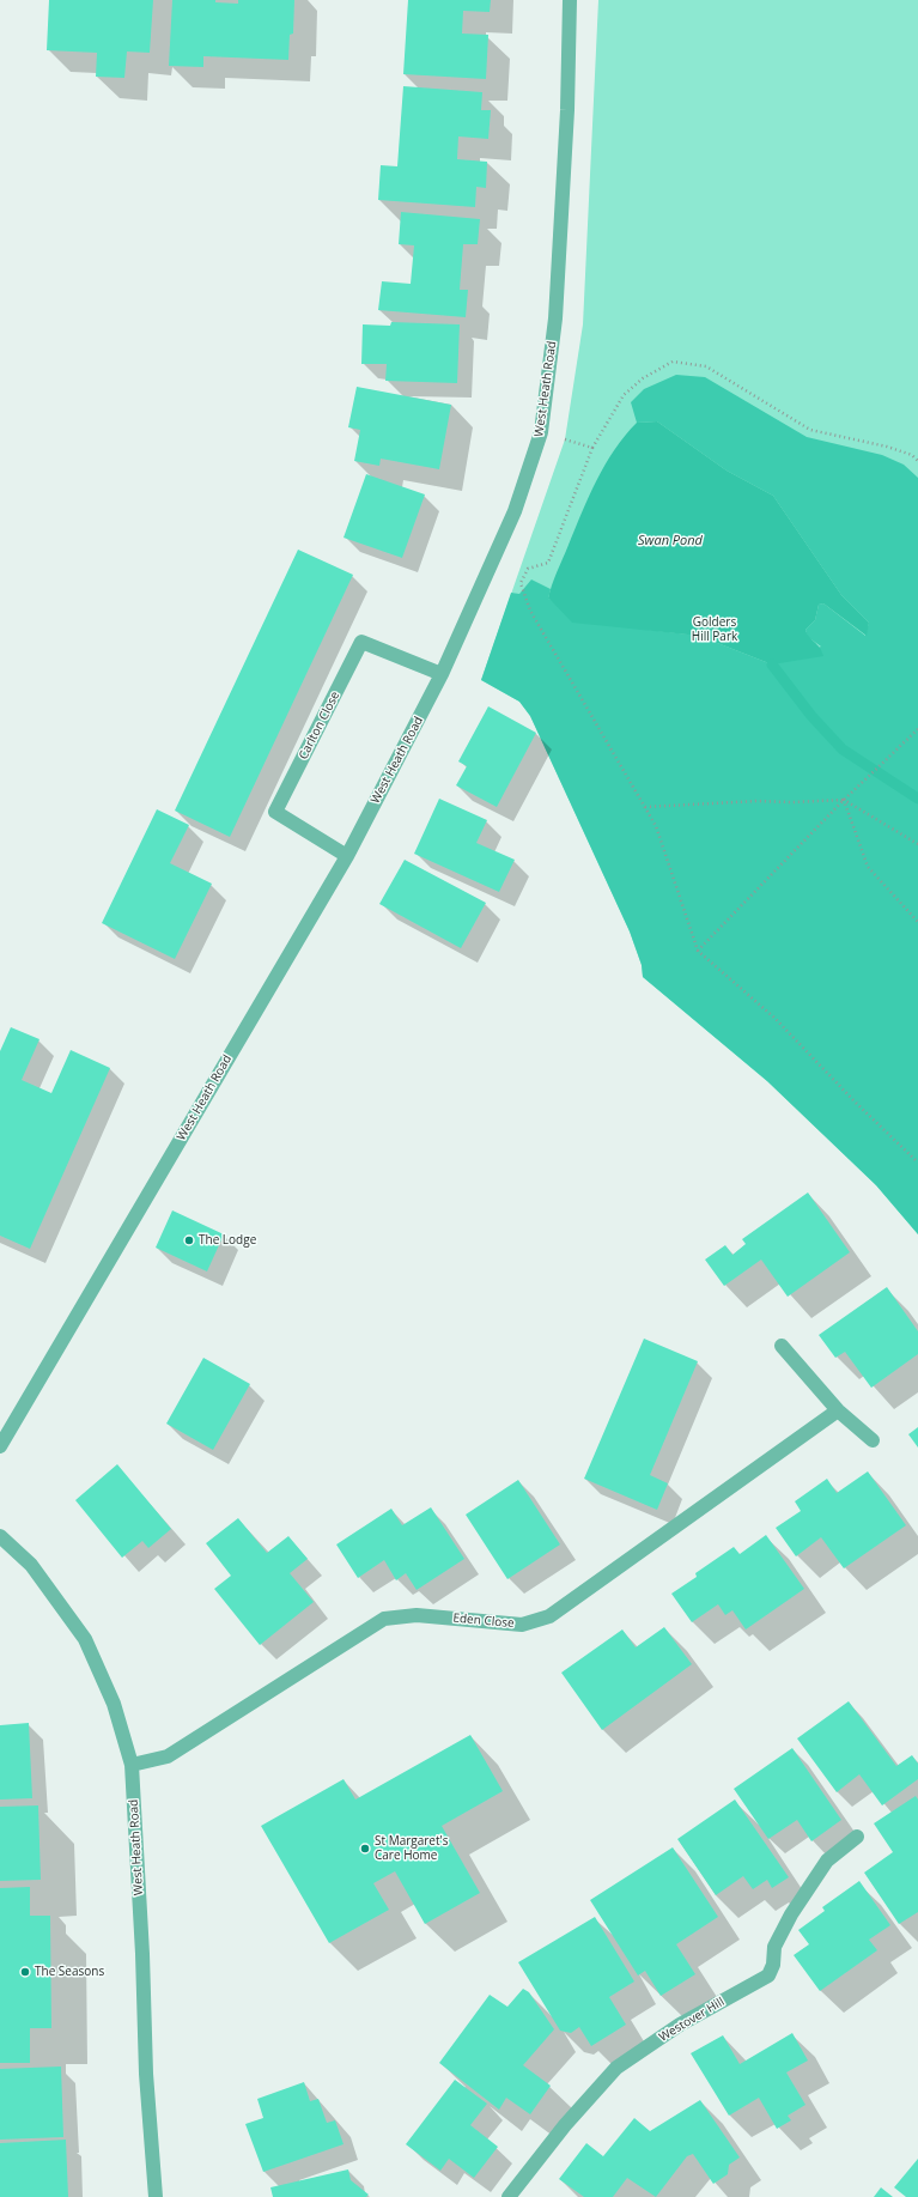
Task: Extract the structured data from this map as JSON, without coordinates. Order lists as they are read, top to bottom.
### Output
{
  "streets": {
    "street": [
      "West Heath Road",
      "Carlton Close",
      "Eden Close",
      "Westover Hill"
    ]
  },
  "crossings": [
    ["West Heath Road", "Carlton Close"],
    ["West Heath Road", "Eden Close"]
  ],
  "water": ["Swan Pond"],
  "parks": ["Golders Hill Park"],
  "places": ["The Lodge", "St Margaret's Care Home", "The Seasons"]
}
